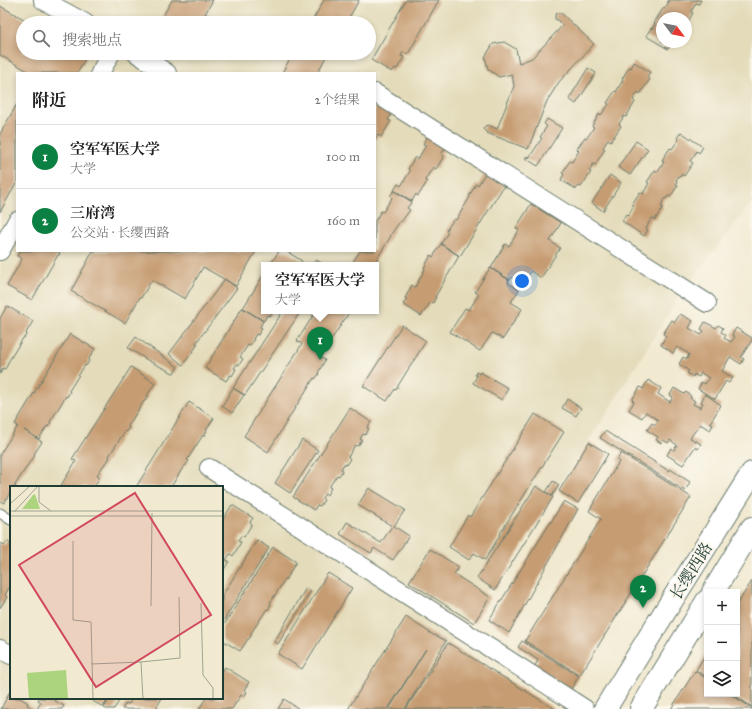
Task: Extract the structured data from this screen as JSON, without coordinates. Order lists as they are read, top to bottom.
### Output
{
  "streets": {
    "main road": ["长缨西路"]
  },
  "north": "bottom right",
  "page": {
    "search": "搜索地点",
    "heading": ["附近", "2个结果"],
    "list": [
      {
        "mark": "1",
        "name": "空军军医大学",
        "note": "大学",
        "value": "100 m"
      },
      {
        "mark": "2",
        "name": "三府湾",
        "note": "公交站 · 长缨西路",
        "value": "160 m"
      }
    ],
    "popup": ["空军军医大学", "大学"],
    "pins": ["1", "2"],
    "map_buttons": ["+", "−"]
  }
}
